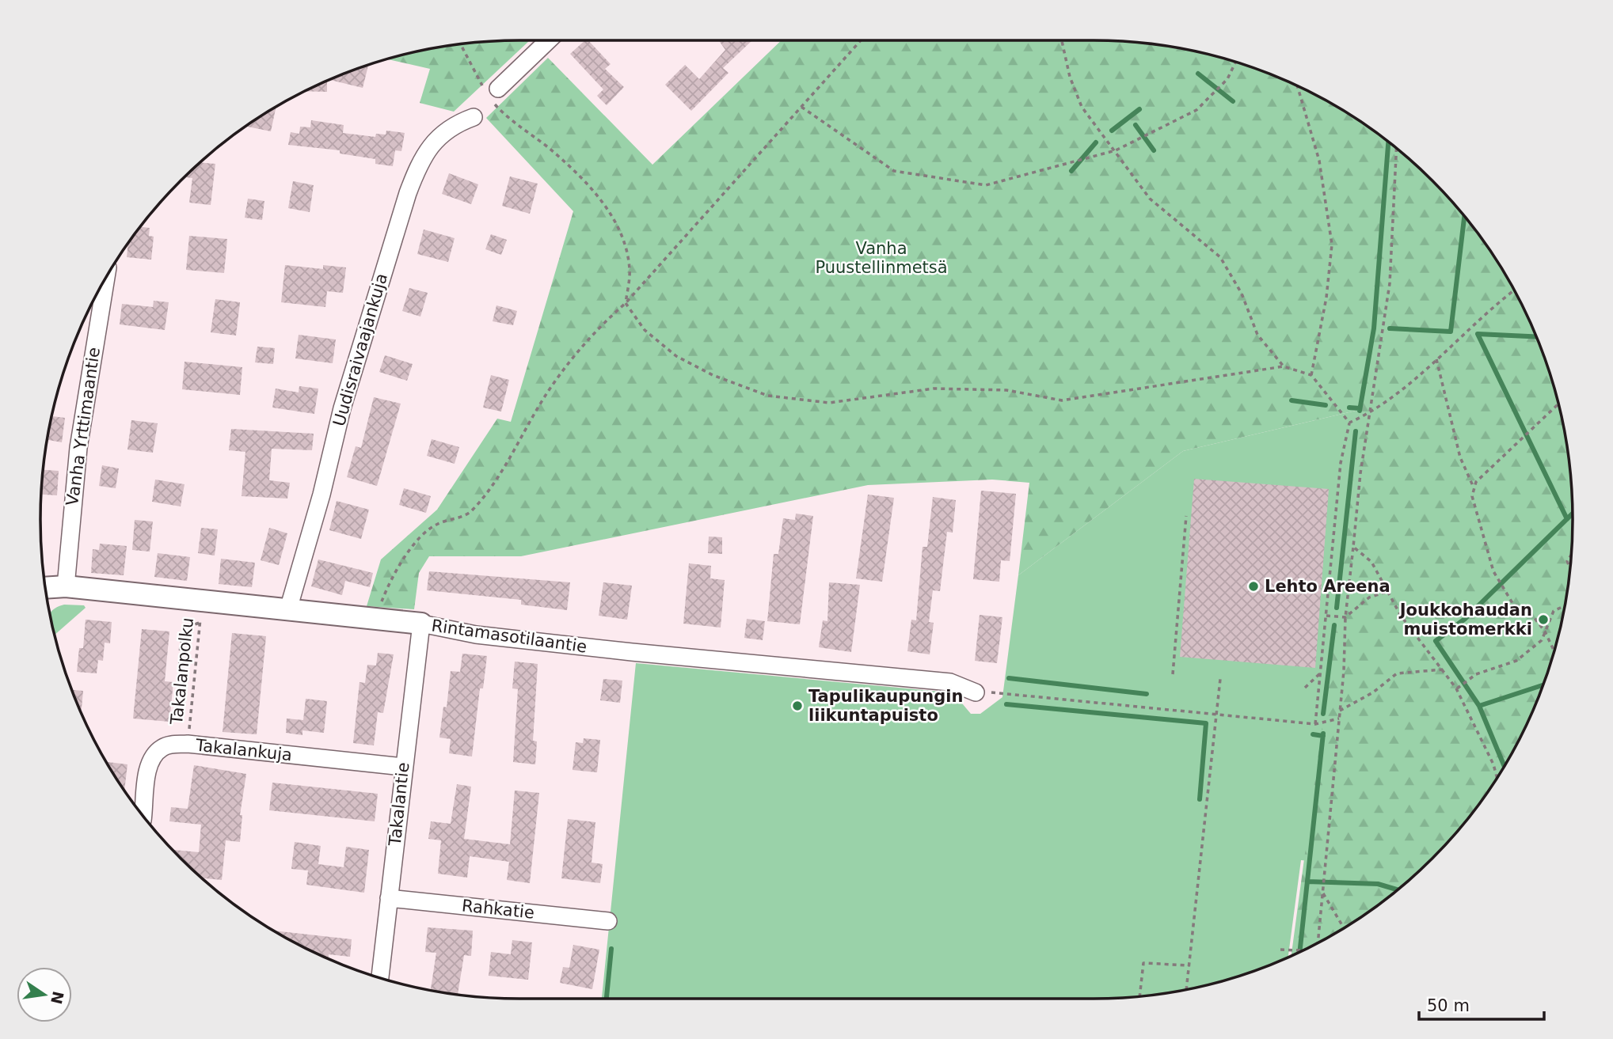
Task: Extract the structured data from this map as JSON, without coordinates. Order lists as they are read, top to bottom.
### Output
{
  "streets": {
    "street": [
      "Uudisraivaajankuja",
      "Vanha Yrttimaantie",
      "Rintamasotilaantie",
      "Takalankuja",
      "Takalantie",
      "Rahkatie"
    ],
    "path": ["Takalanpolku"]
  },
  "crossings": [
    ["Uudisraivaajankuja", "Rintamasotilaantie"],
    ["Vanha Yrttimaantie", "Rintamasotilaantie"],
    ["Rintamasotilaantie", "Takalanpolku"],
    ["Rintamasotilaantie", "Takalantie"],
    ["Takalanpolku", "Takalankuja"],
    ["Takalankuja", "Takalantie"],
    ["Takalantie", "Rahkatie"]
  ],
  "parks": ["Vanha Puustellinmetsä"],
  "places": ["Lehto Areena", "Joukkohaudan muistomerkki", "Tapulikaupungin liikuntapuisto"],
  "scale_bar": "50 m",
  "north": "right"
}
